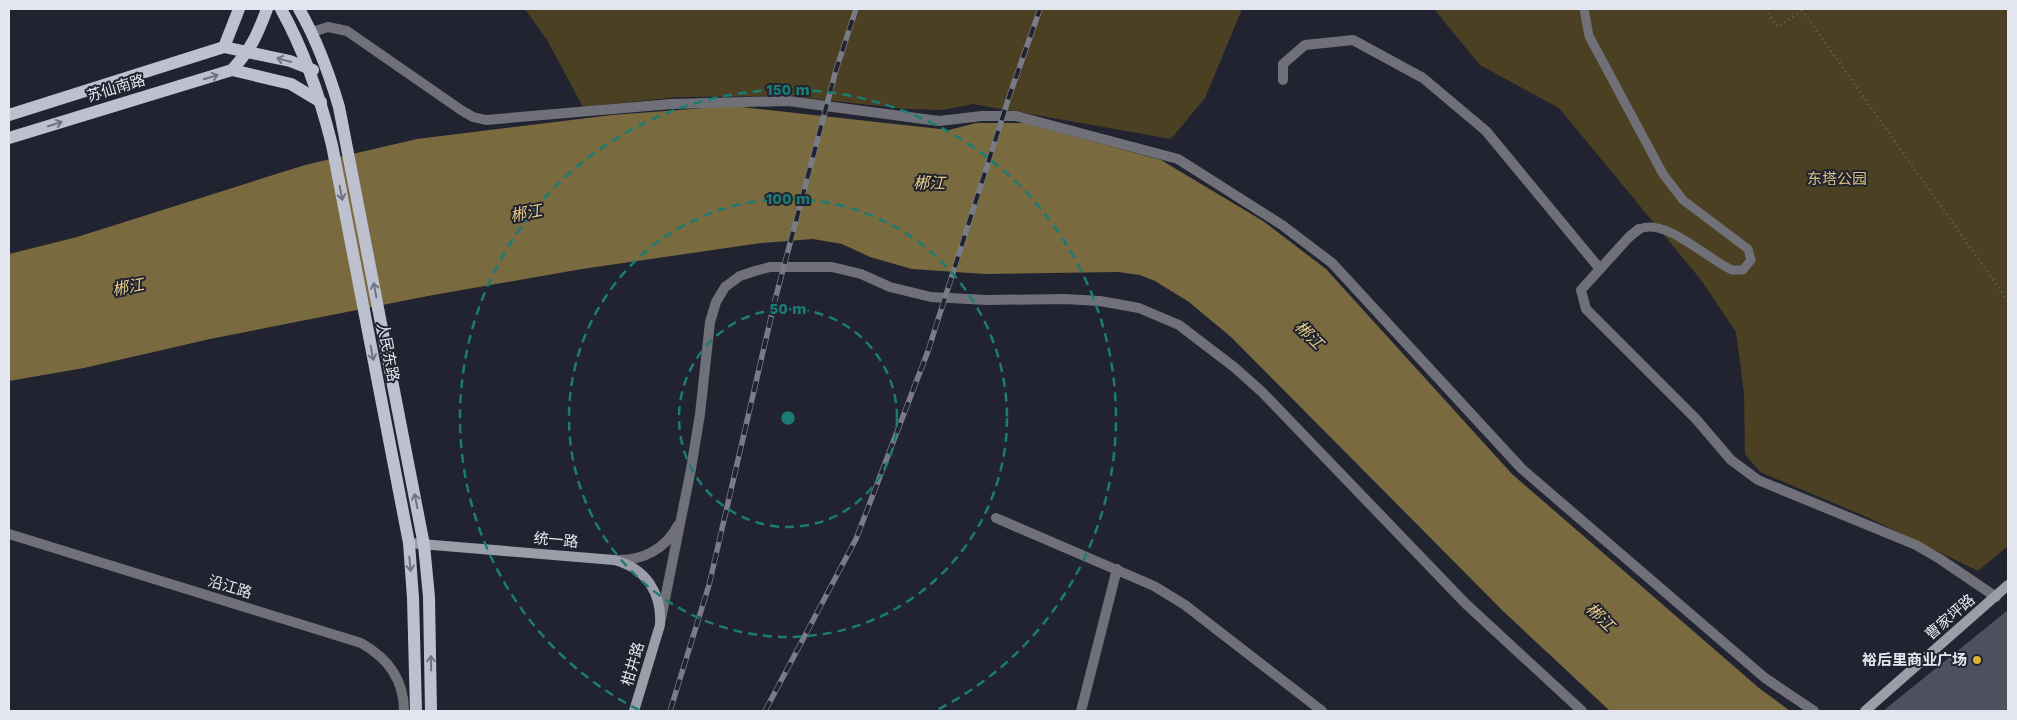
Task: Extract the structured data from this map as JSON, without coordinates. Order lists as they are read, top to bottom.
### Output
{
  "streets": {
    "main road": ["苏仙南路", "人民东路"],
    "street": [
      "统一路",
      "沿江路",
      "曹家坪路",
      "柑井路"
    ]
  },
  "crossings": [
    ["苏仙南路", "人民东路"],
    ["人民东路", "统一路"],
    ["统一路", "柑井路"]
  ],
  "water": ["郴江"],
  "parks": ["东塔公园"],
  "places": ["裕后里商业广场"],
  "rings": ["150 m", "100 m", "50 m"]
}
